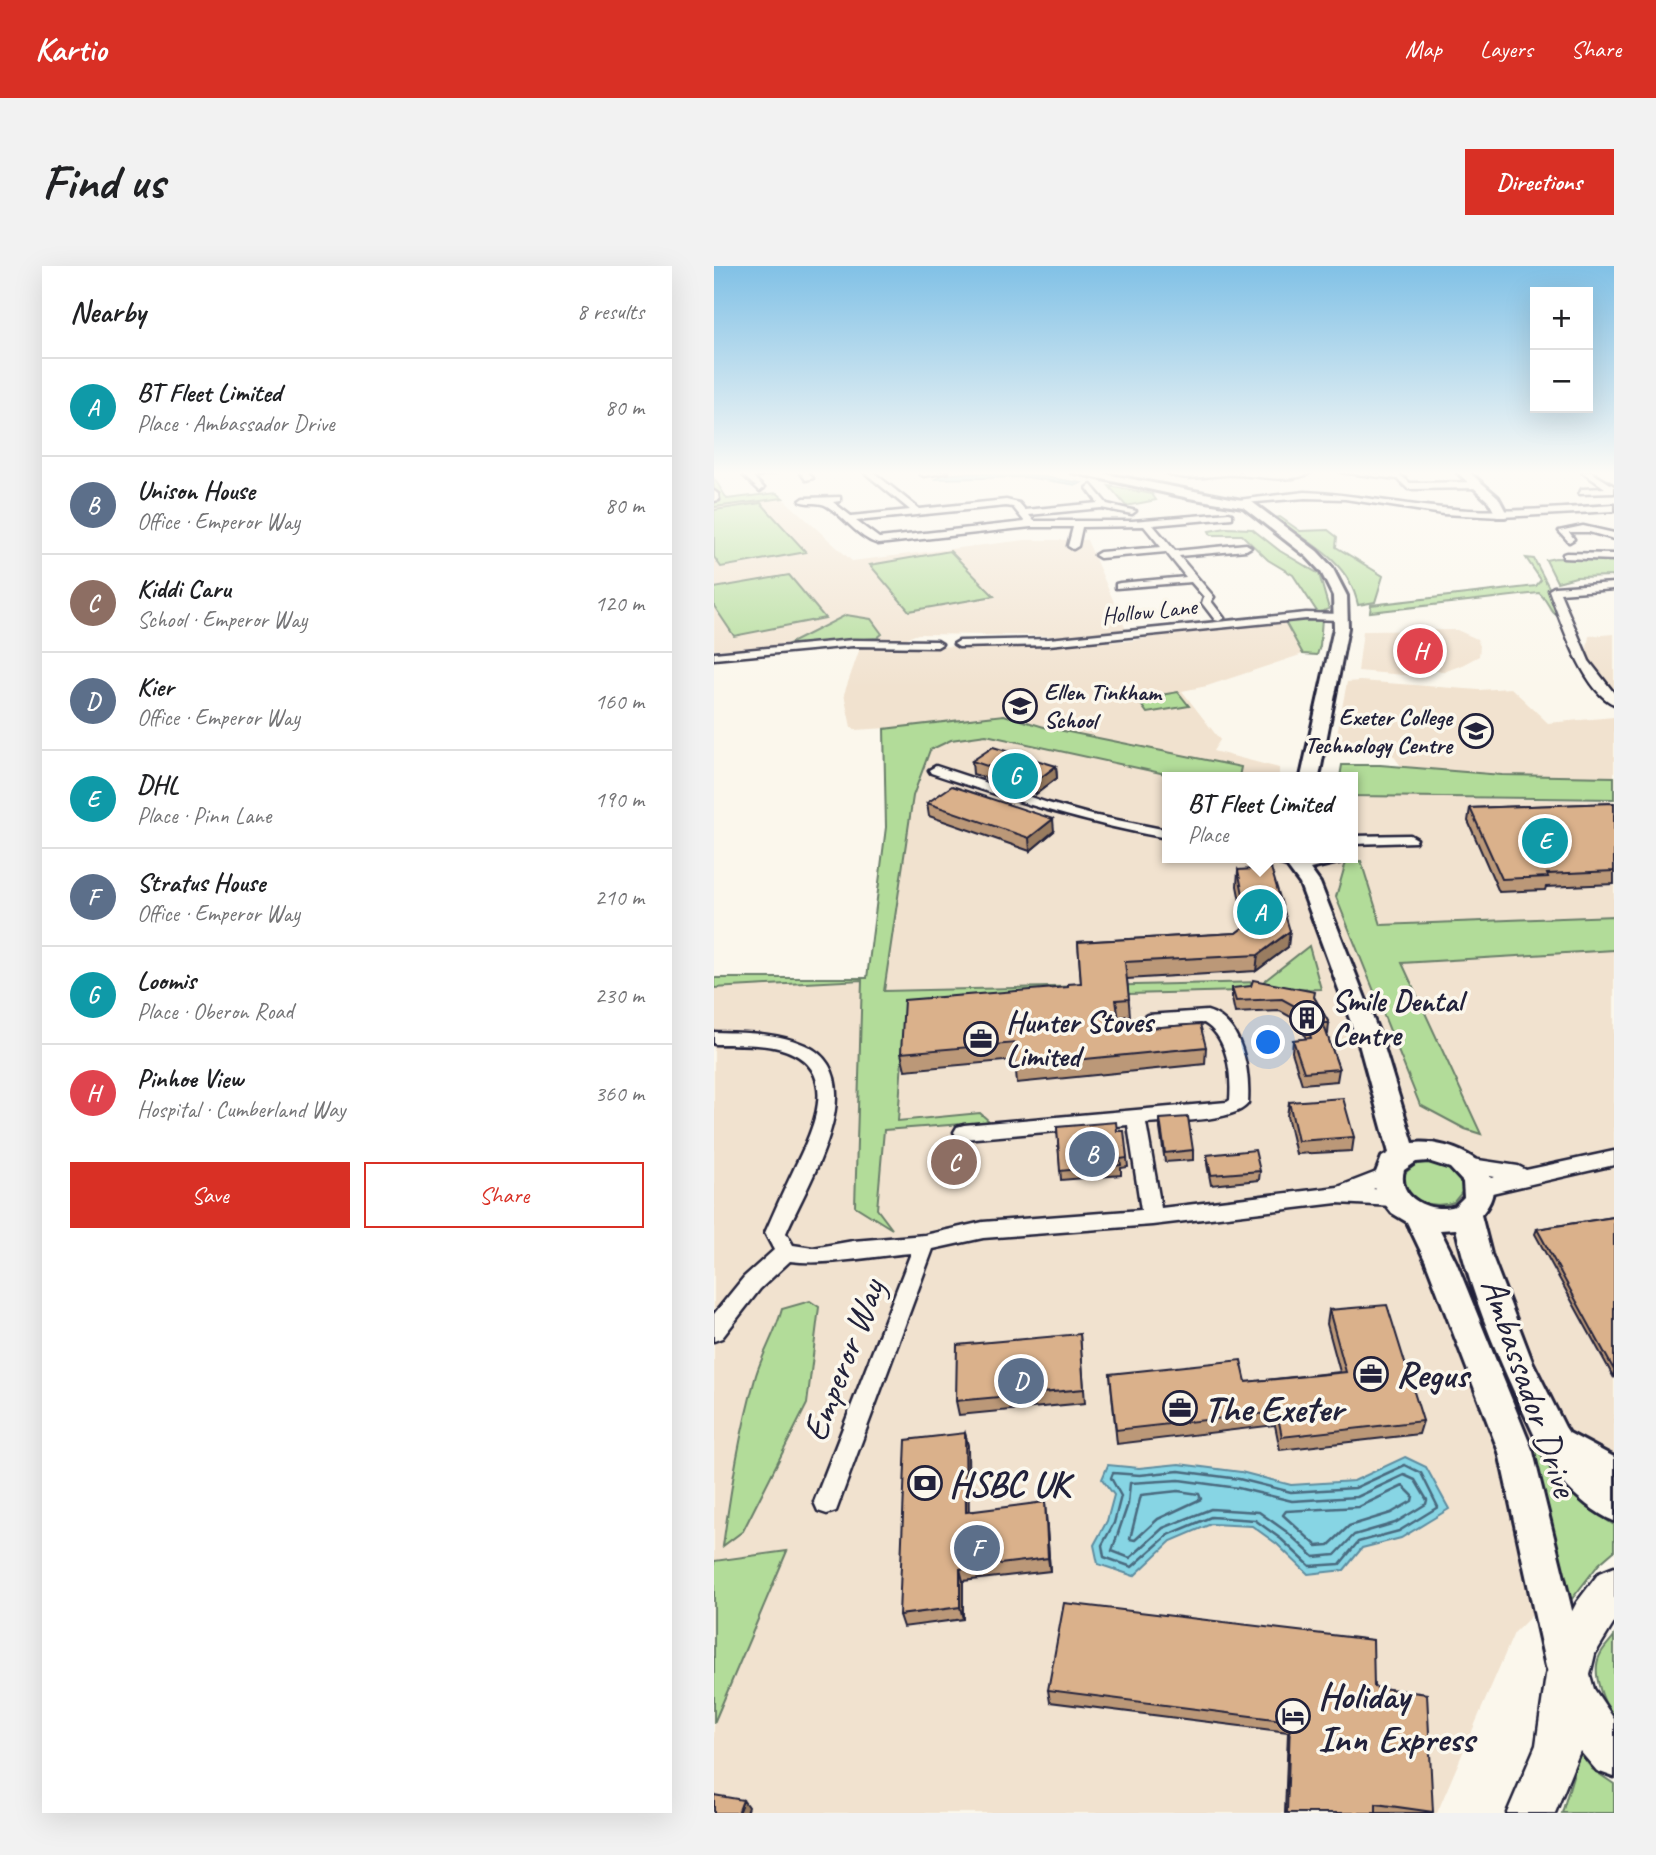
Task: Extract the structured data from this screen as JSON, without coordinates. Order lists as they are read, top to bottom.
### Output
{
  "streets": {
    "main road": ["Ambassador Drive"],
    "street": ["Hollow Lane", "Emperor Way"]
  },
  "crossings": [
    ["Emperor Way", "Ambassador Drive"]
  ],
  "places": {
    "school or university": ["Ellen Tinkham School", "Exeter College Technology Centre"],
    "building": ["Smile Dental Centre"],
    "office": ["Hunter Stoves Limited", "Regus", "The Exeter"],
    "bank": ["HSBC UK"],
    "hotel": ["Holiday Inn Express"]
  },
  "page": {
    "header": "Kartio",
    "nav": ["Map", "Layers", "Share"],
    "buttons": [
      "Directions",
      ["Save", "Share"]
    ],
    "title": "Find us",
    "heading": ["Nearby", "8 results"],
    "map_buttons": ["+", "−"],
    "list": [
      {
        "mark": "A",
        "name": "BT Fleet Limited",
        "note": "Place · Ambassador Drive",
        "value": "80 m"
      },
      {
        "mark": "B",
        "name": "Unison House",
        "note": "Office · Emperor Way",
        "value": "80 m"
      },
      {
        "mark": "C",
        "name": "Kiddi Caru",
        "note": "School · Emperor Way",
        "value": "120 m"
      },
      {
        "mark": "D",
        "name": "Kier",
        "note": "Office · Emperor Way",
        "value": "160 m"
      },
      {
        "mark": "E",
        "name": "DHL",
        "note": "Place · Pinn Lane",
        "value": "190 m"
      },
      {
        "mark": "F",
        "name": "Stratus House",
        "note": "Office · Emperor Way",
        "value": "210 m"
      },
      {
        "mark": "G",
        "name": "Loomis",
        "note": "Place · Oberon Road",
        "value": "230 m"
      },
      {
        "mark": "H",
        "name": "Pinhoe View",
        "note": "Hospital · Cumberland Way",
        "value": "360 m"
      }
    ],
    "pins": [
      "H",
      "G",
      "E",
      "A",
      "B",
      "C",
      "D",
      "F"
    ],
    "popup": ["BT Fleet Limited", "Place"]
  }
}
